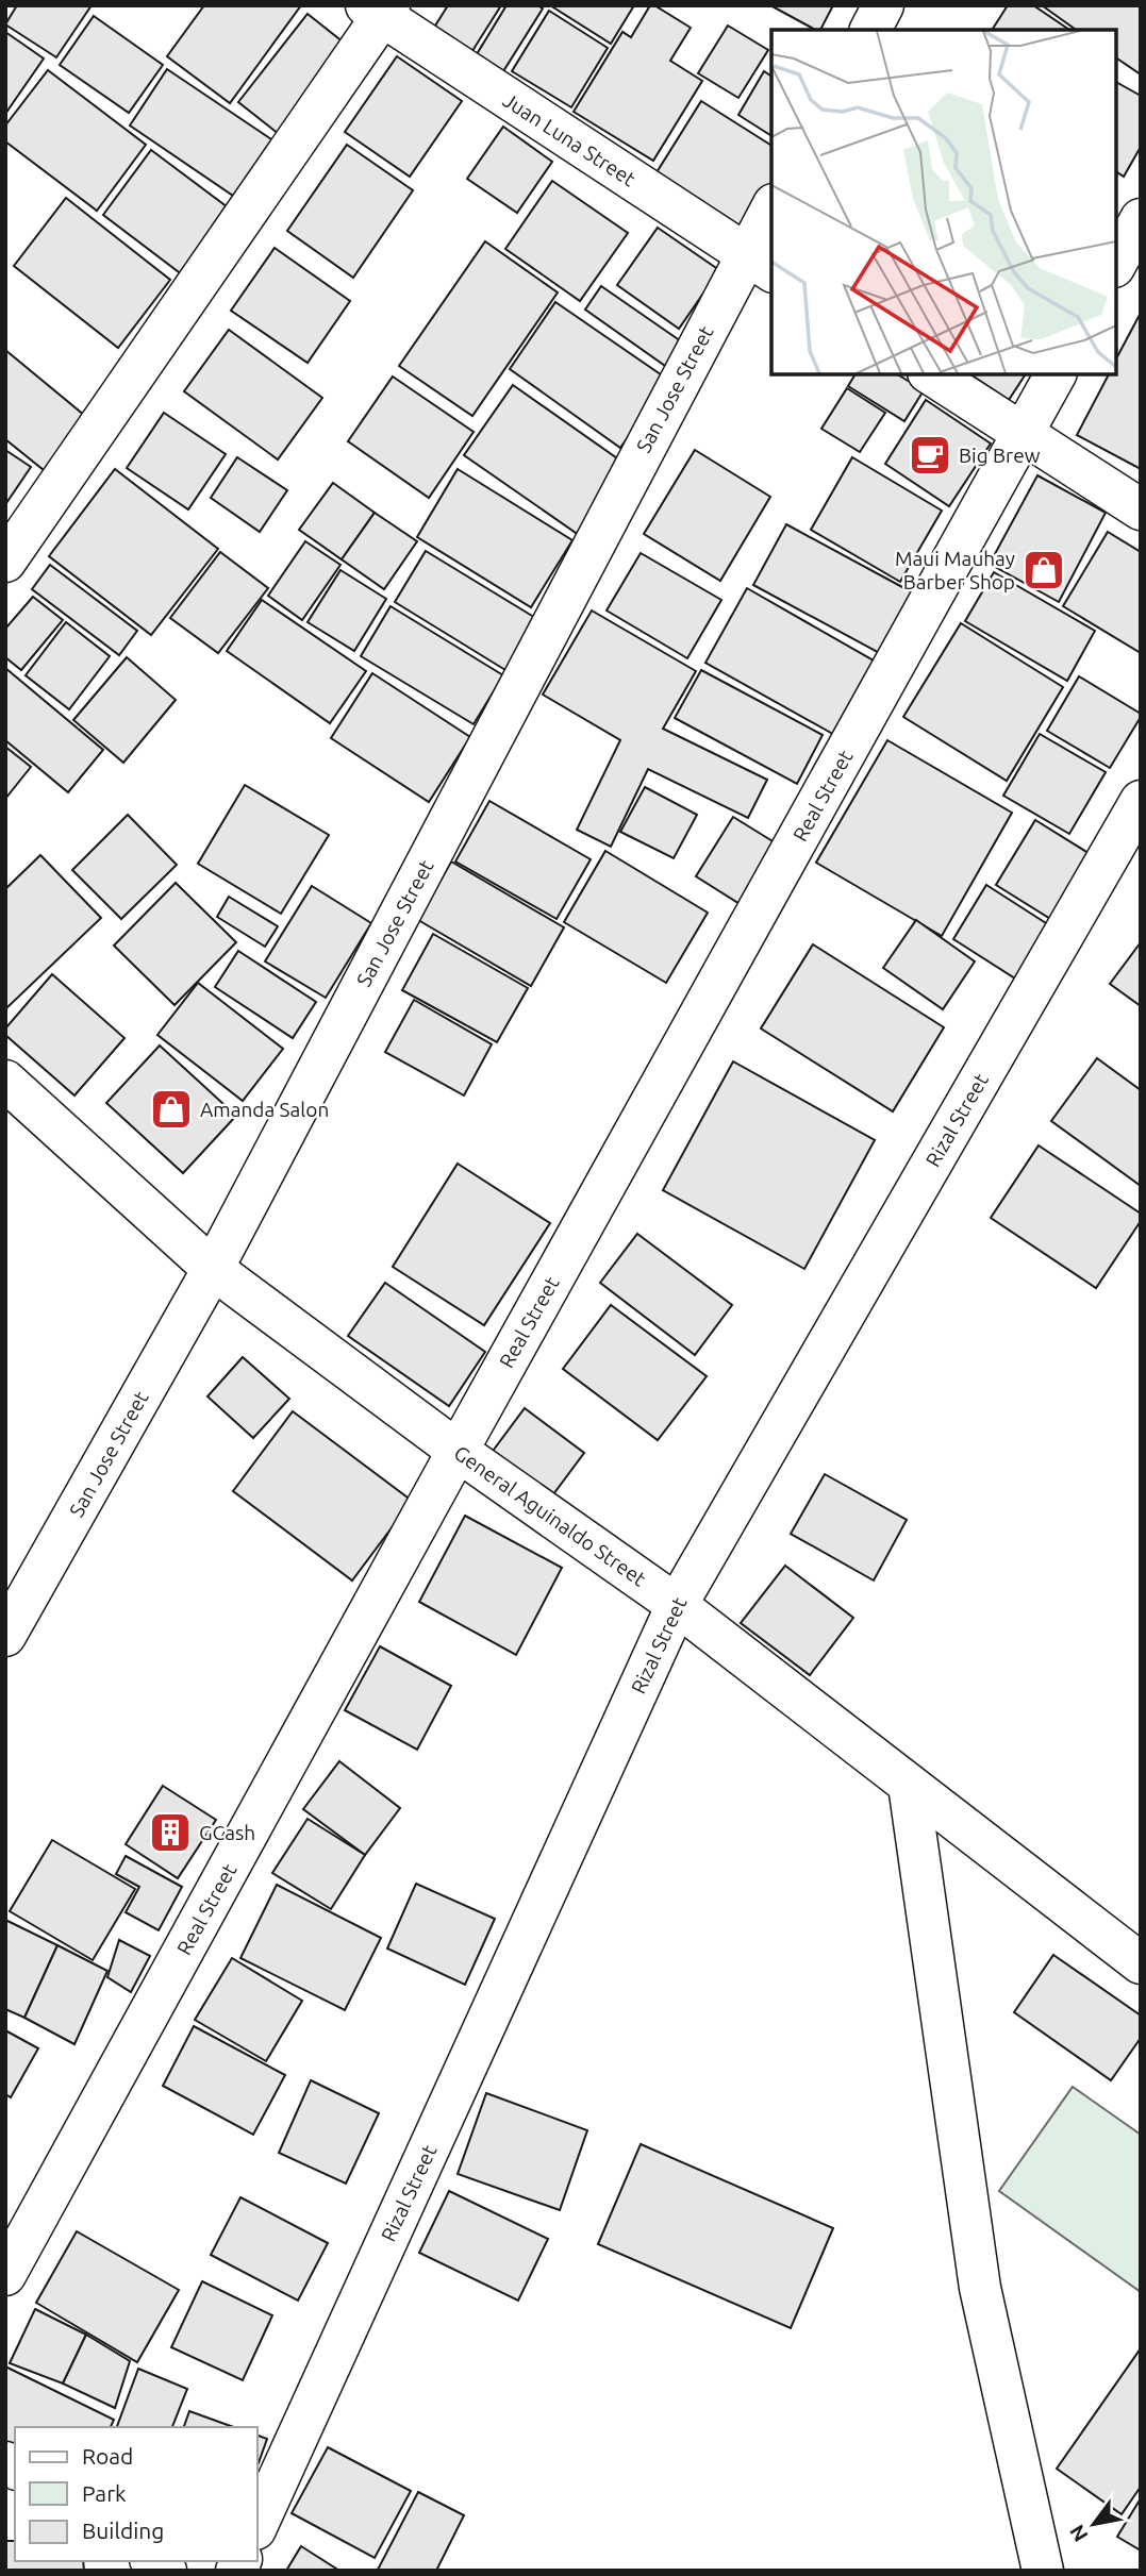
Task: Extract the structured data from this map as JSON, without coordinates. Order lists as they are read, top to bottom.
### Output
{
  "streets": {
    "street": [
      "Juan Luna Street",
      "San Jose Street",
      "Real Street",
      "Rizal Street",
      "General Aguinaldo Street"
    ]
  },
  "crossings": [
    ["Juan Luna Street", "San Jose Street"],
    ["San Jose Street", "General Aguinaldo Street"],
    ["Real Street", "General Aguinaldo Street"],
    ["Rizal Street", "General Aguinaldo Street"]
  ],
  "places": {
    "cafe": ["Big Brew"],
    "shop": ["Maui Mauhay Barber Shop", "Amanda Salon"],
    "building": ["GCash"]
  },
  "legend": ["Road", "Park", "Building"],
  "north": "bottom left"
}
